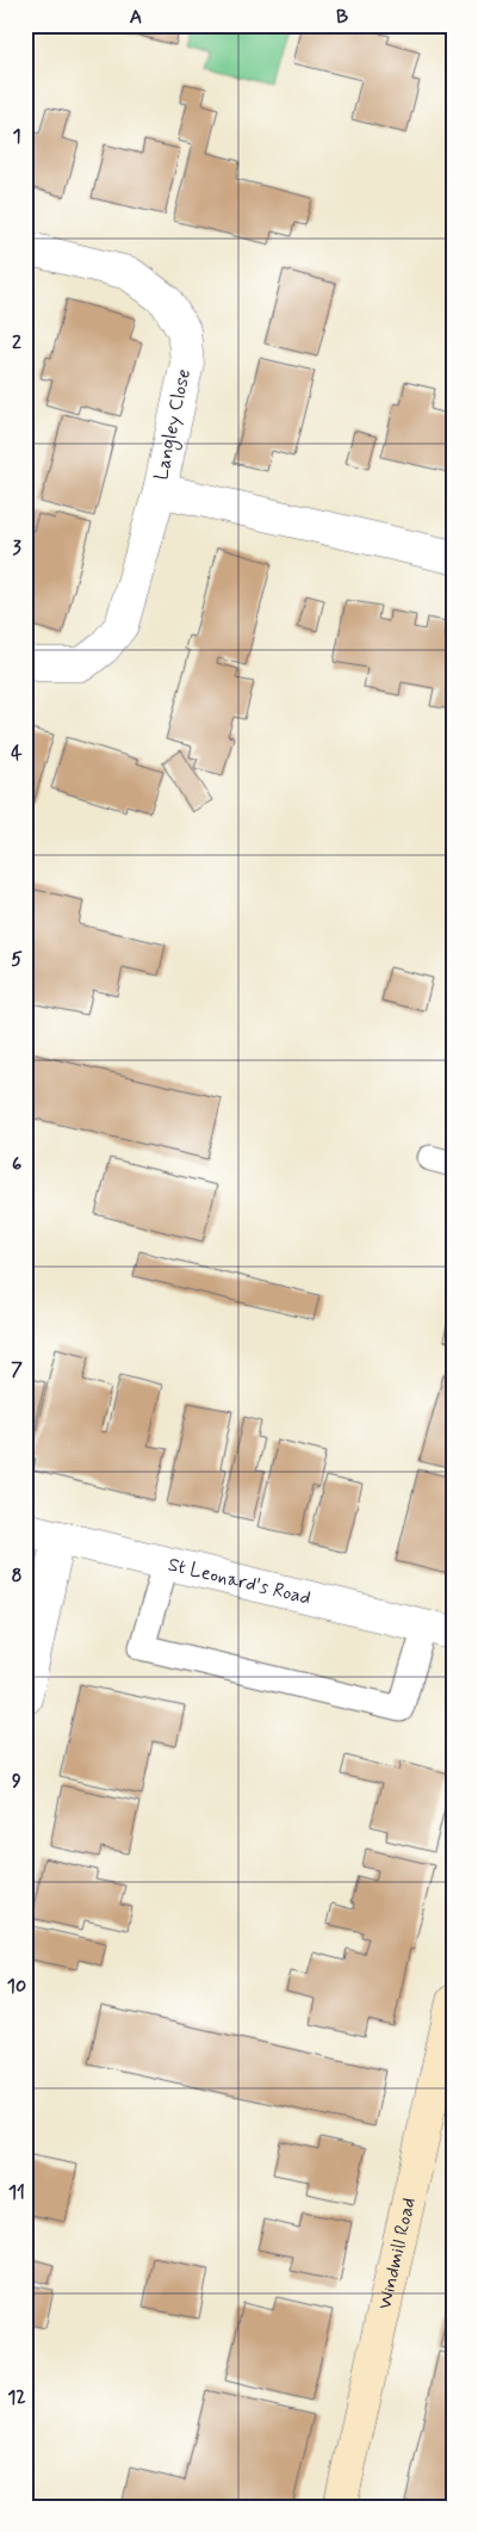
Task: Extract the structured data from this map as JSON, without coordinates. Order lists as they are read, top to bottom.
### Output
{
  "streets": {
    "main road": ["Windmill Road"],
    "street": ["Langley Close", "St Leonard's Road"]
  },
  "grid": {
    "columns": ["A", "B"],
    "rows": [
      "1",
      "2",
      "3",
      "4",
      "5",
      "6",
      "7",
      "8",
      "9",
      "10",
      "11",
      "12"
    ]
  }
}
